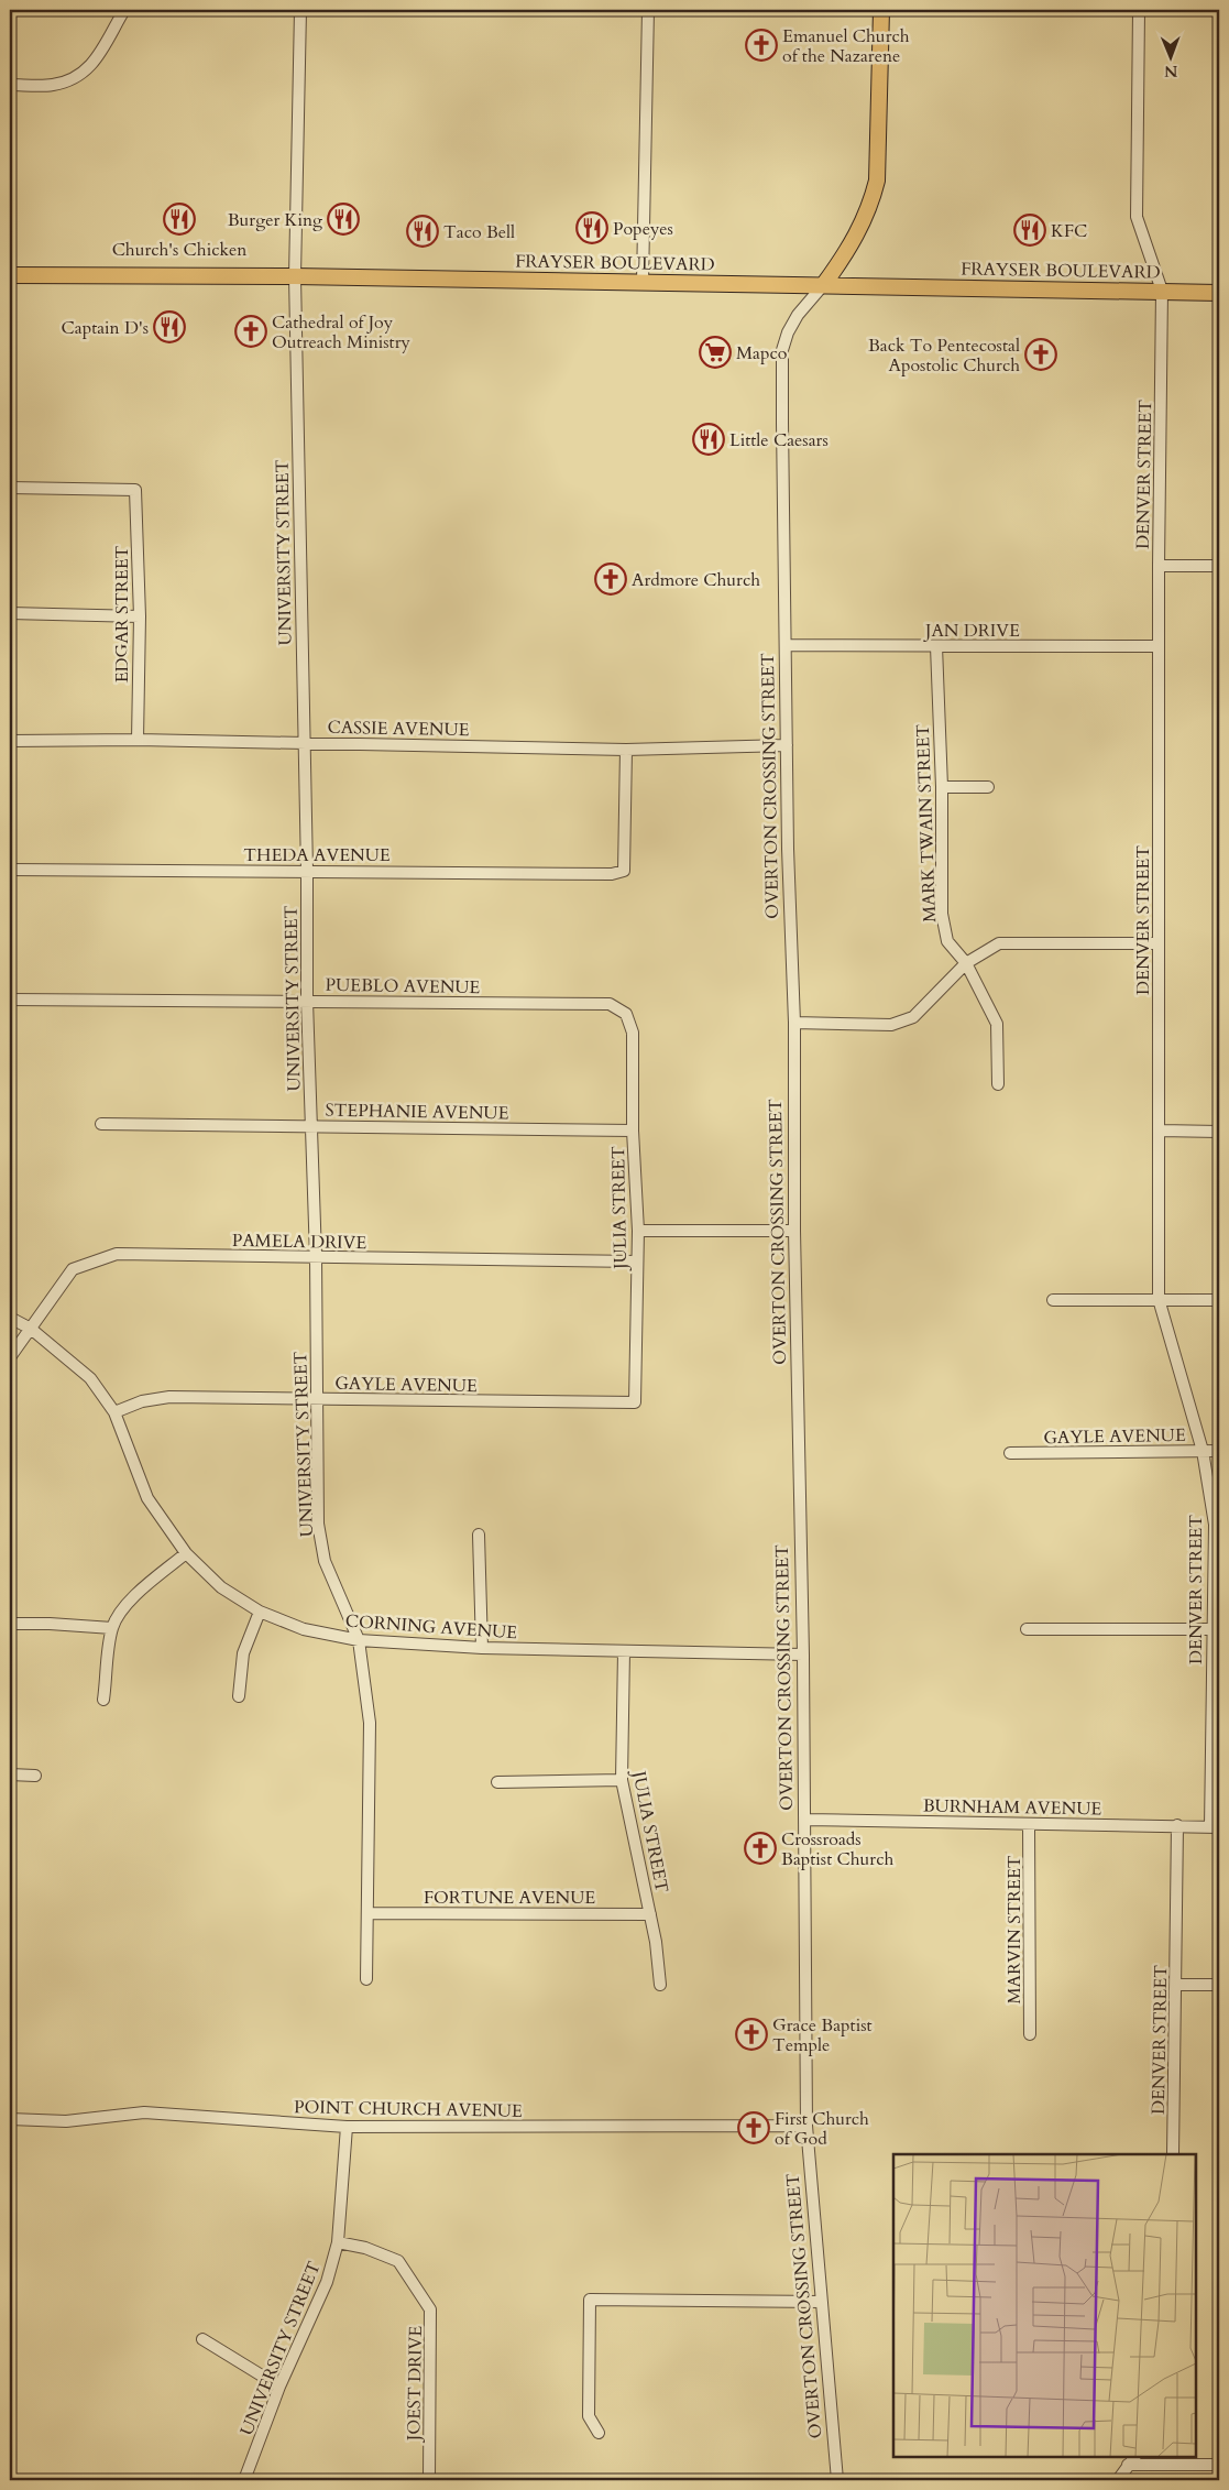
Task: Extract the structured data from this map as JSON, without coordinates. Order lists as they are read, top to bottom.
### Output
{
  "streets": {
    "main road": ["FRAYSER BOULEVARD", "OVERTON CROSSING STREET"],
    "street": [
      "DENVER STREET",
      "UNIVERSITY STREET",
      "EDGAR STREET",
      "JAN DRIVE",
      "CASSIE AVENUE",
      "MARK TWAIN STREET",
      "THEDA AVENUE",
      "PUEBLO AVENUE",
      "STEPHANIE AVENUE",
      "JULIA STREET",
      "PAMELA DRIVE",
      "GAYLE AVENUE",
      "CORNING AVENUE",
      "BURNHAM AVENUE",
      "FORTUNE AVENUE",
      "MARVIN STREET",
      "POINT CHURCH AVENUE",
      "JOEST DRIVE"
    ]
  },
  "crossings": [
    ["FRAYSER BOULEVARD", "DENVER STREET"],
    ["FRAYSER BOULEVARD", "UNIVERSITY STREET"],
    ["FRAYSER BOULEVARD", "OVERTON CROSSING STREET"],
    ["DENVER STREET", "JAN DRIVE"],
    ["DENVER STREET", "GAYLE AVENUE"],
    ["DENVER STREET", "BURNHAM AVENUE"],
    ["UNIVERSITY STREET", "CASSIE AVENUE"],
    ["UNIVERSITY STREET", "THEDA AVENUE"],
    ["UNIVERSITY STREET", "PUEBLO AVENUE"],
    ["UNIVERSITY STREET", "STEPHANIE AVENUE"],
    ["UNIVERSITY STREET", "PAMELA DRIVE"],
    ["UNIVERSITY STREET", "GAYLE AVENUE"],
    ["UNIVERSITY STREET", "CORNING AVENUE"],
    ["UNIVERSITY STREET", "FORTUNE AVENUE"],
    ["UNIVERSITY STREET", "POINT CHURCH AVENUE"],
    ["UNIVERSITY STREET", "JOEST DRIVE"],
    ["EDGAR STREET", "CASSIE AVENUE"],
    ["JAN DRIVE", "OVERTON CROSSING STREET"],
    ["JAN DRIVE", "MARK TWAIN STREET"],
    ["CASSIE AVENUE", "OVERTON CROSSING STREET"],
    ["CASSIE AVENUE", "THEDA AVENUE"],
    ["OVERTON CROSSING STREET", "CORNING AVENUE"],
    ["OVERTON CROSSING STREET", "BURNHAM AVENUE"],
    ["OVERTON CROSSING STREET", "POINT CHURCH AVENUE"],
    ["PUEBLO AVENUE", "JULIA STREET"],
    ["STEPHANIE AVENUE", "JULIA STREET"],
    ["JULIA STREET", "PAMELA DRIVE"],
    ["JULIA STREET", "GAYLE AVENUE"],
    ["JULIA STREET", "CORNING AVENUE"],
    ["JULIA STREET", "FORTUNE AVENUE"],
    ["PAMELA DRIVE", "CORNING AVENUE"],
    ["GAYLE AVENUE", "CORNING AVENUE"],
    ["BURNHAM AVENUE", "MARVIN STREET"]
  ],
  "places": {
    "church": [
      "Emanuel Church of the Nazarene",
      "Cathedral of Joy Outreach Ministry",
      "Back To Pentecostal Apostolic Church",
      "Ardmore Church",
      "Crossroads Baptist Church",
      "Grace Baptist Temple",
      "First Church of God"
    ],
    "restaurant": [
      "Church's Chicken",
      "Burger King",
      "Popeyes",
      "KFC",
      "Taco Bell",
      "Captain D's",
      "Little Caesars"
    ],
    "supermarket": ["Mapco"]
  },
  "north": "bottom"
}
